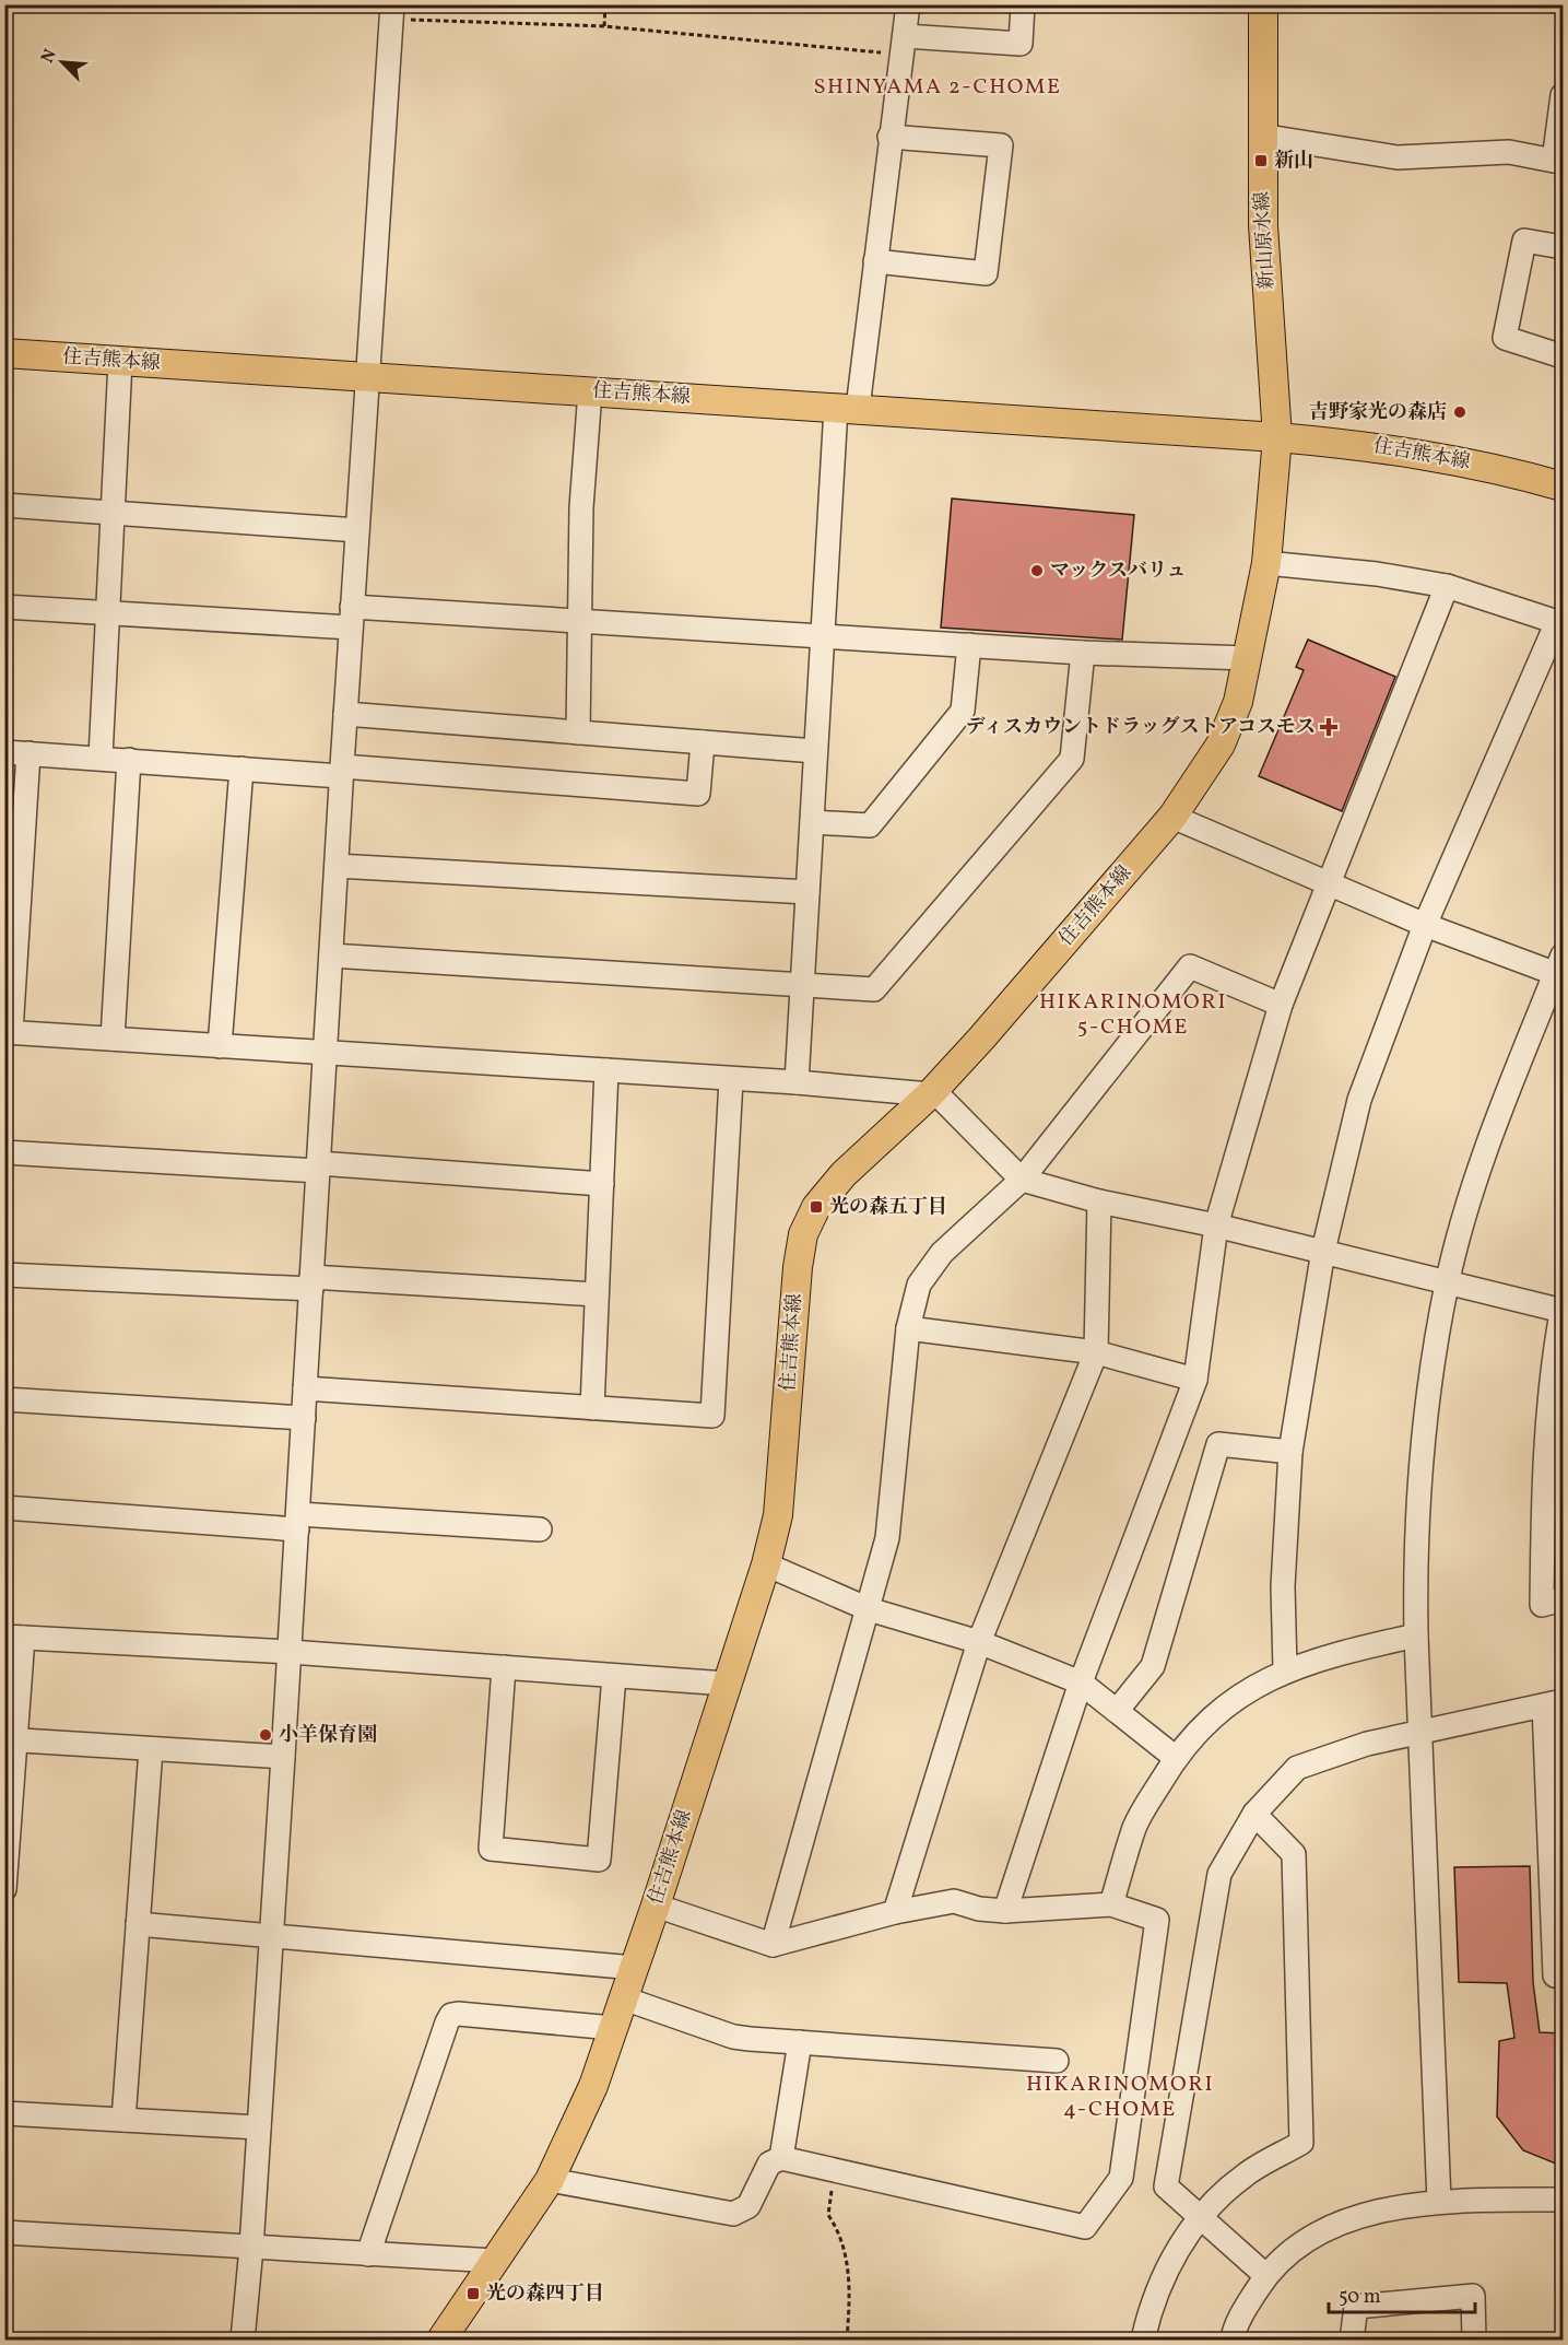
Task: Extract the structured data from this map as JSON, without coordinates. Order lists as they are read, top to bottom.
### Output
{
  "streets": {
    "main road": ["新山原水線", "住吉熊本線"]
  },
  "crossings": [
    ["新山原水線", "住吉熊本線"]
  ],
  "districts": ["SHINYAMA 2-CHOME", "HIKARINOMORI 5-CHOME", "HIKARINOMORI 4-CHOME"],
  "places": {
    "transit": ["新山", "光の森五丁目", "光の森四丁目"],
    "other": ["吉野家光の森店", "マックスバリュ", "小羊保育園"],
    "health": ["ディスカウントドラッグストアコスモス"]
  },
  "scale_bar": "50 m",
  "north": "top left"
}
